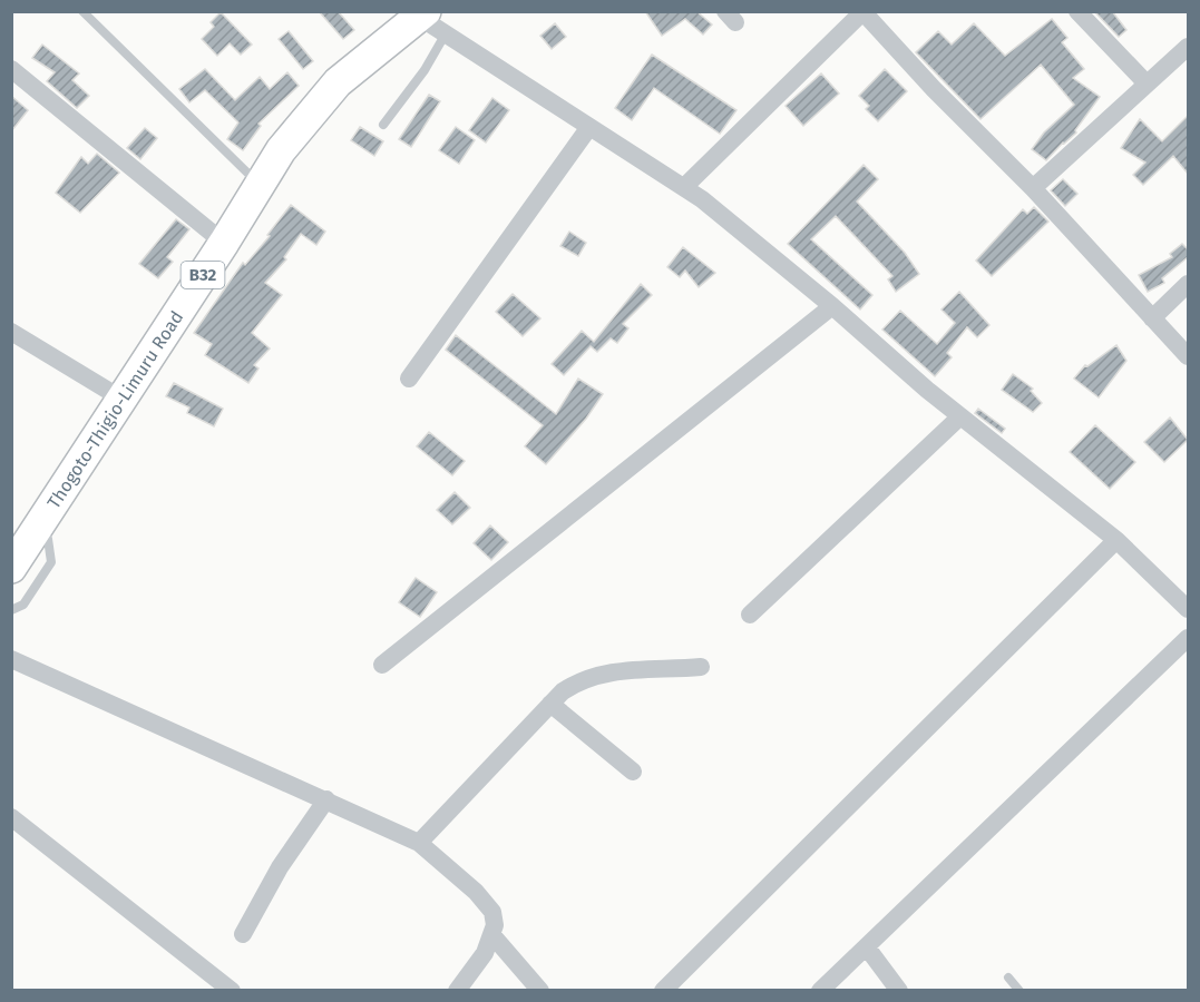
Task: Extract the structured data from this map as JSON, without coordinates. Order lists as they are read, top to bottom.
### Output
{
  "streets": {
    "highway": ["B32", "Thogoto-Thigio-Limuru Road"]
  }
}
